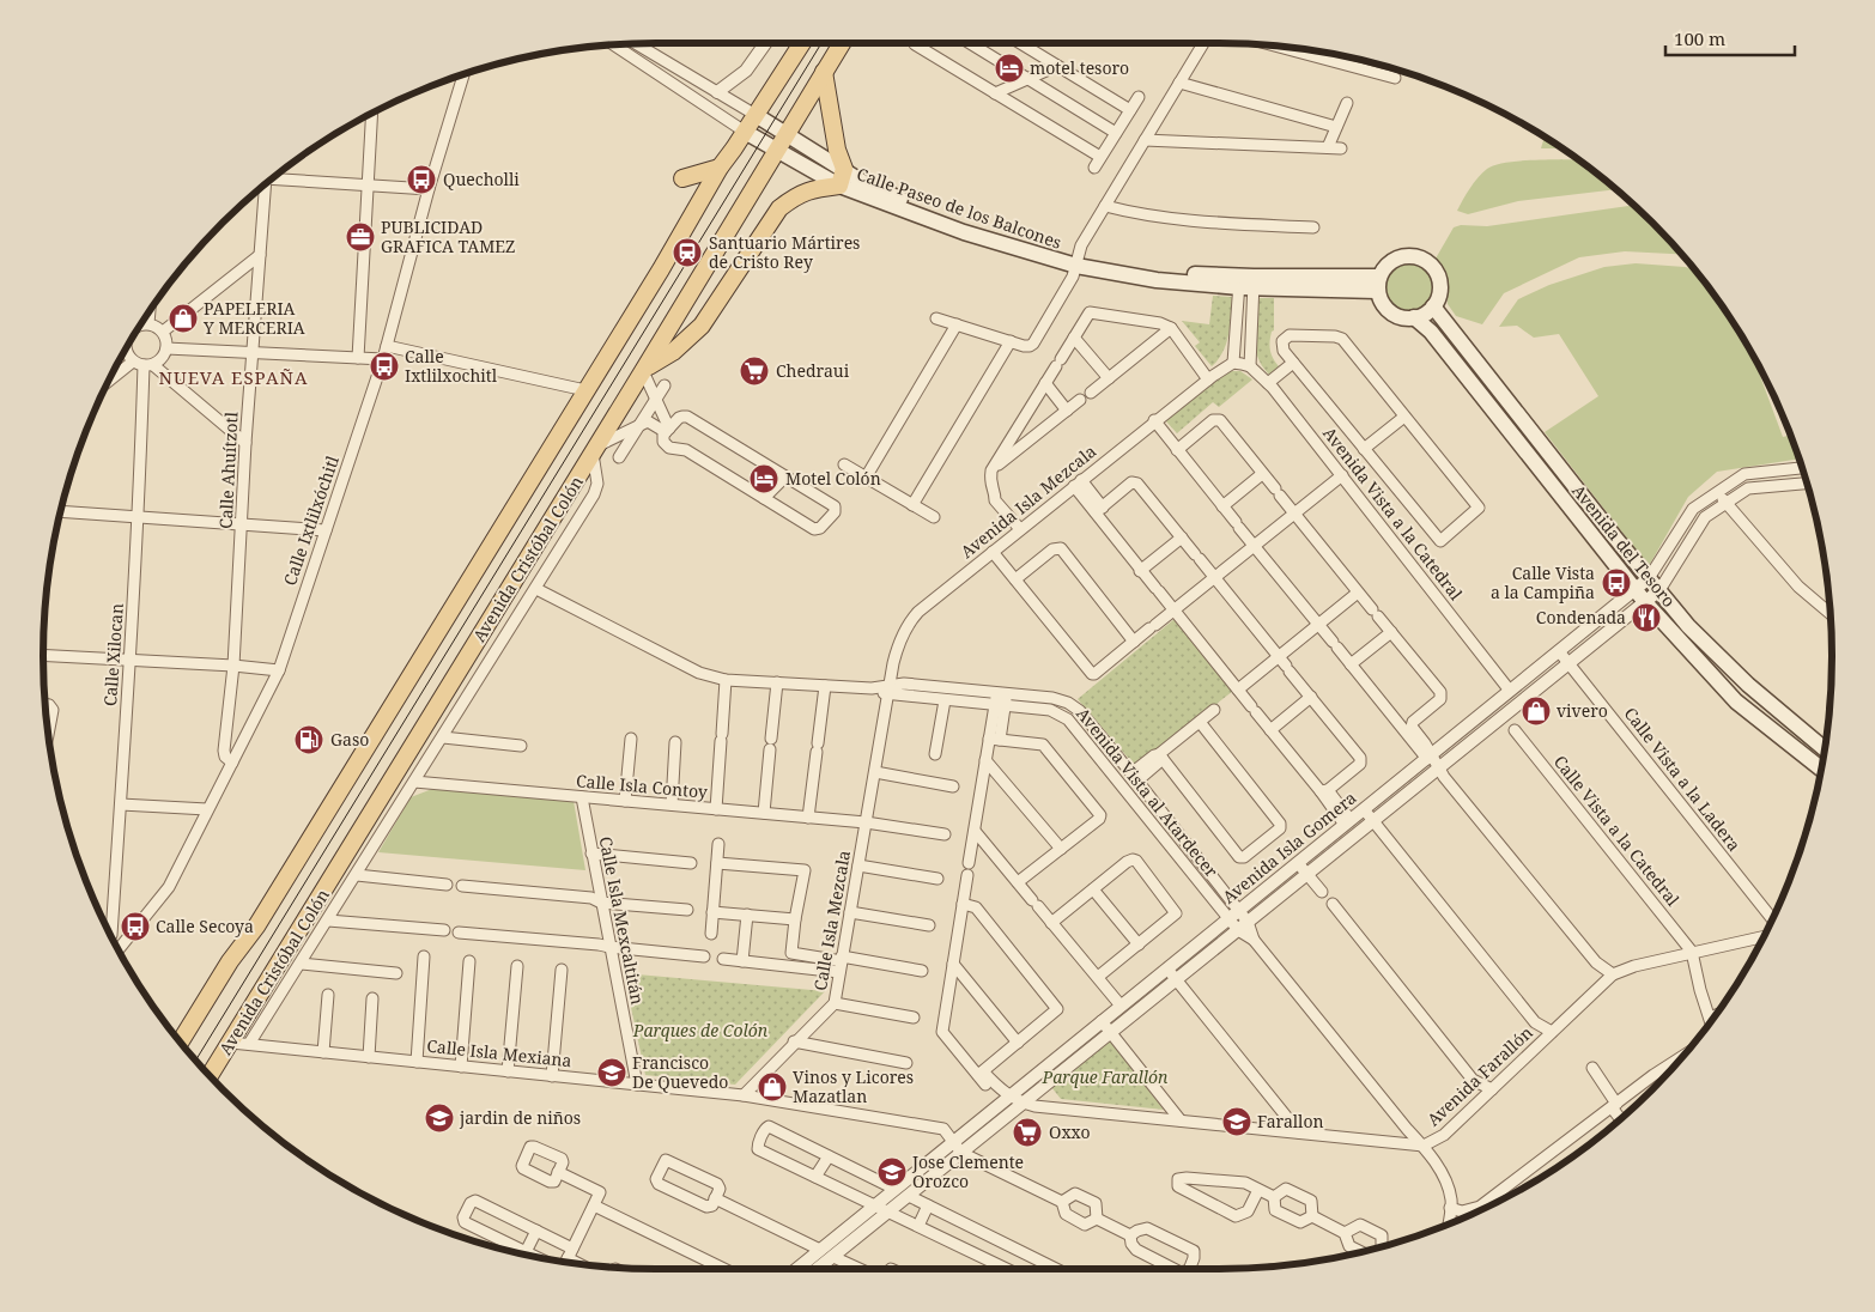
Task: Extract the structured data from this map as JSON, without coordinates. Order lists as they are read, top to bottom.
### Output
{
  "streets": {
    "main road": ["Calle Paseo de los Balcones", "Avenida del Tesoro", "Avenida Cristóbal Colón"],
    "street": [
      "Calle Ahuítzotl",
      "Avenida Isla Mezcala",
      "Avenida Vista a la Catedral",
      "Calle Ixtlilxóchitl",
      "Calle Xilocan",
      "Calle Vista a la Ladera",
      "Calle Isla Contoy",
      "Avenida Vista al Atardecer",
      "Calle Vista a la Catedral",
      "Avenida Isla Gomera",
      "Calle Isla Mexcaltitán",
      "Calle Isla Mezcala",
      "Calle Isla Mexiana",
      "Avenida Farallón"
    ]
  },
  "crossings": [
    ["Calle Paseo de los Balcones", "Avenida del Tesoro"],
    ["Calle Paseo de los Balcones", "Avenida Cristóbal Colón"],
    ["Calle Ahuítzotl", "Calle Ixtlilxóchitl"],
    ["Avenida Isla Mezcala", "Avenida Vista a la Catedral"],
    ["Avenida Isla Mezcala", "Avenida Vista al Atardecer"],
    ["Avenida Isla Mezcala", "Calle Isla Mezcala"],
    ["Avenida Vista a la Catedral", "Avenida Isla Gomera"],
    ["Avenida del Tesoro", "Avenida Isla Gomera"],
    ["Avenida Cristóbal Colón", "Calle Isla Mexiana"],
    ["Calle Vista a la Ladera", "Avenida Isla Gomera"],
    ["Calle Isla Contoy", "Calle Isla Mexcaltitán"],
    ["Calle Isla Contoy", "Calle Isla Mezcala"],
    ["Avenida Vista al Atardecer", "Avenida Isla Gomera"],
    ["Calle Vista a la Catedral", "Avenida Farallón"],
    ["Avenida Isla Gomera", "Calle Isla Mexiana"],
    ["Avenida Isla Gomera", "Avenida Farallón"],
    ["Calle Isla Mexcaltitán", "Calle Isla Mexiana"],
    ["Calle Isla Mezcala", "Calle Isla Mexiana"]
  ],
  "districts": ["NUEVA ESPAÑA"],
  "parks": ["Parques de Colón", "Parque Farallón"],
  "places": {
    "hotel": ["motel tesoro", "Motel Colón"],
    "bus stop": [
      "Quecholli",
      "Calle Ixtlilxochitl",
      "Calle Vista a la Campiña",
      "Calle Secoya"
    ],
    "office": ["PUBLICIDAD GRAFICA TAMEZ"],
    "station": ["Santuario Mártires de Cristo Rey"],
    "shop": ["PAPELERIA Y MERCERIA", "vivero", "Vinos y Licores Mazatlan"],
    "supermarket": ["Chedraui", "Oxxo"],
    "restaurant": ["Condenada"],
    "fuel station": ["Gaso"],
    "school or university": [
      "Francisco De Quevedo",
      "jardin de niños",
      "Farallon",
      "Jose Clemente Orozco"
    ]
  },
  "scale_bar": "100 m"
}
